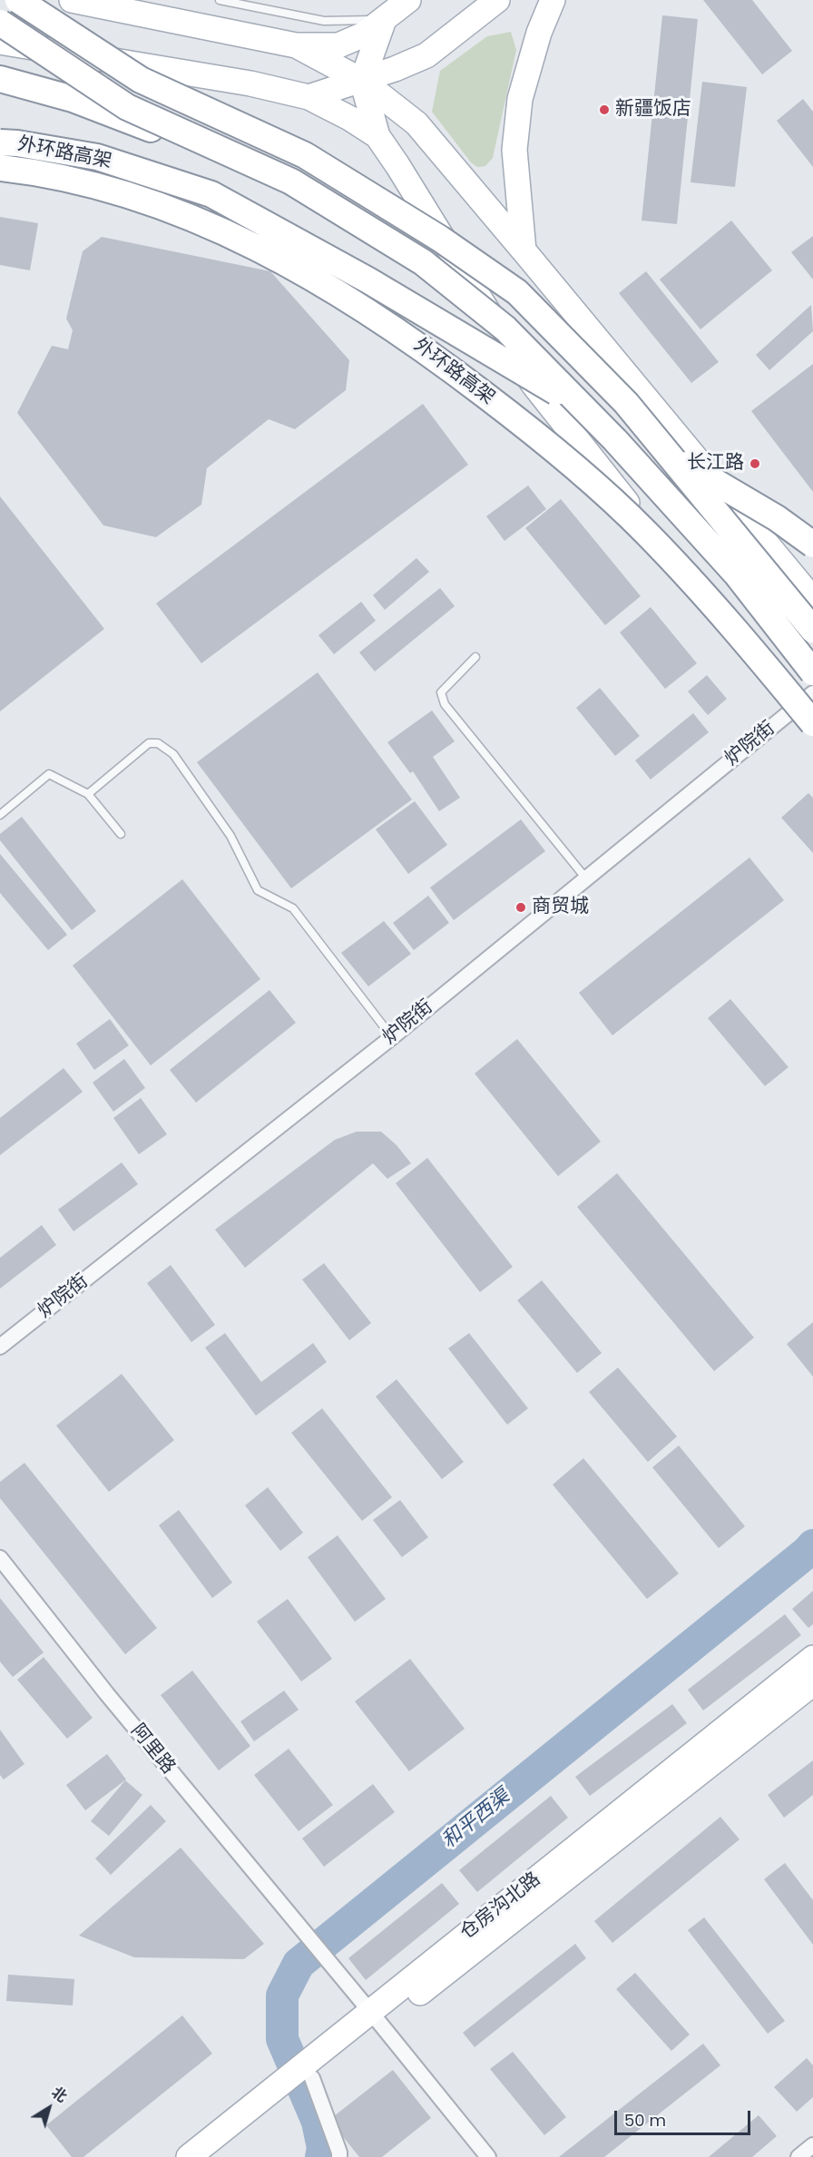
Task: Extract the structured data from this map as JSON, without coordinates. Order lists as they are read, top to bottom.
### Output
{
  "streets": {
    "highway": ["外环路高架"],
    "main road": ["仓房沟北路"],
    "street": ["炉院街", "阿里路"]
  },
  "crossings": [
    ["外环路高架", "炉院街"],
    ["阿里路", "仓房沟北路"]
  ],
  "water": ["和平西渠"],
  "places": ["新疆饭店", "长江路", "商贸城"],
  "scale_bar": "50 m",
  "north": "top right"
}
